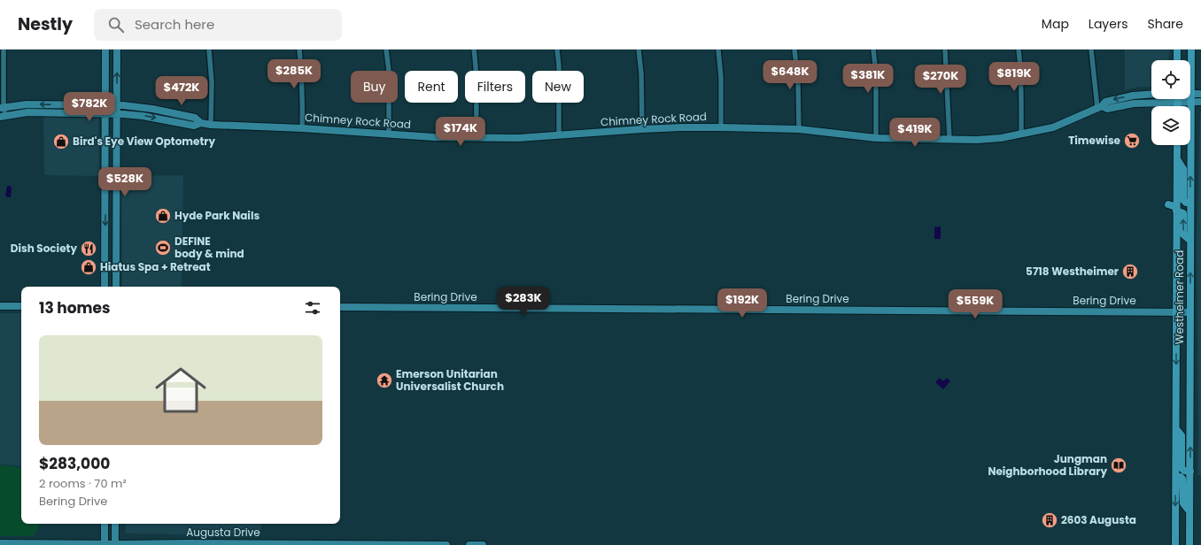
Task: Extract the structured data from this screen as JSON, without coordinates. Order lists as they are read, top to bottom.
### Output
{
  "streets": {
    "main road": [
      "Chimney Rock Road",
      "Bering Drive",
      "Westheimer Road",
      "Augusta Drive"
    ]
  },
  "crossings": [
    ["Chimney Rock Road", "Westheimer Road"],
    ["Bering Drive", "Westheimer Road"]
  ],
  "places": {
    "supermarket": ["Timewise"],
    "shop": ["Bird's Eye View Optometry", "Hyde Park Nails", "Hiatus Spa + Retreat"],
    "sports": ["DEFINE body & mind"],
    "restaurant": ["Dish Society"],
    "building": ["5718 Westheimer", "2603 Augusta"],
    "temple": ["Emerson Unitarian Universalist Church"],
    "library": ["Jungman Neighborhood Library"]
  },
  "page": {
    "header": "Nestly",
    "search": "Search here",
    "nav": ["Map", "Layers", "Share"],
    "price": [
      "$285K",
      "$648K",
      "$819K",
      "$381K",
      "$270K",
      "$472K",
      "$782K",
      "$174K",
      "$419K",
      "$528K",
      "$283K",
      "$192K",
      "$559K"
    ],
    "chip": [
      "Buy",
      "Rent",
      "Filters",
      "New"
    ],
    "heading": "13 homes",
    "list": [
      {
        "name": "$283,000",
        "note": "2 rooms · 70 m² · Bering Drive"
      }
    ]
  }
}
